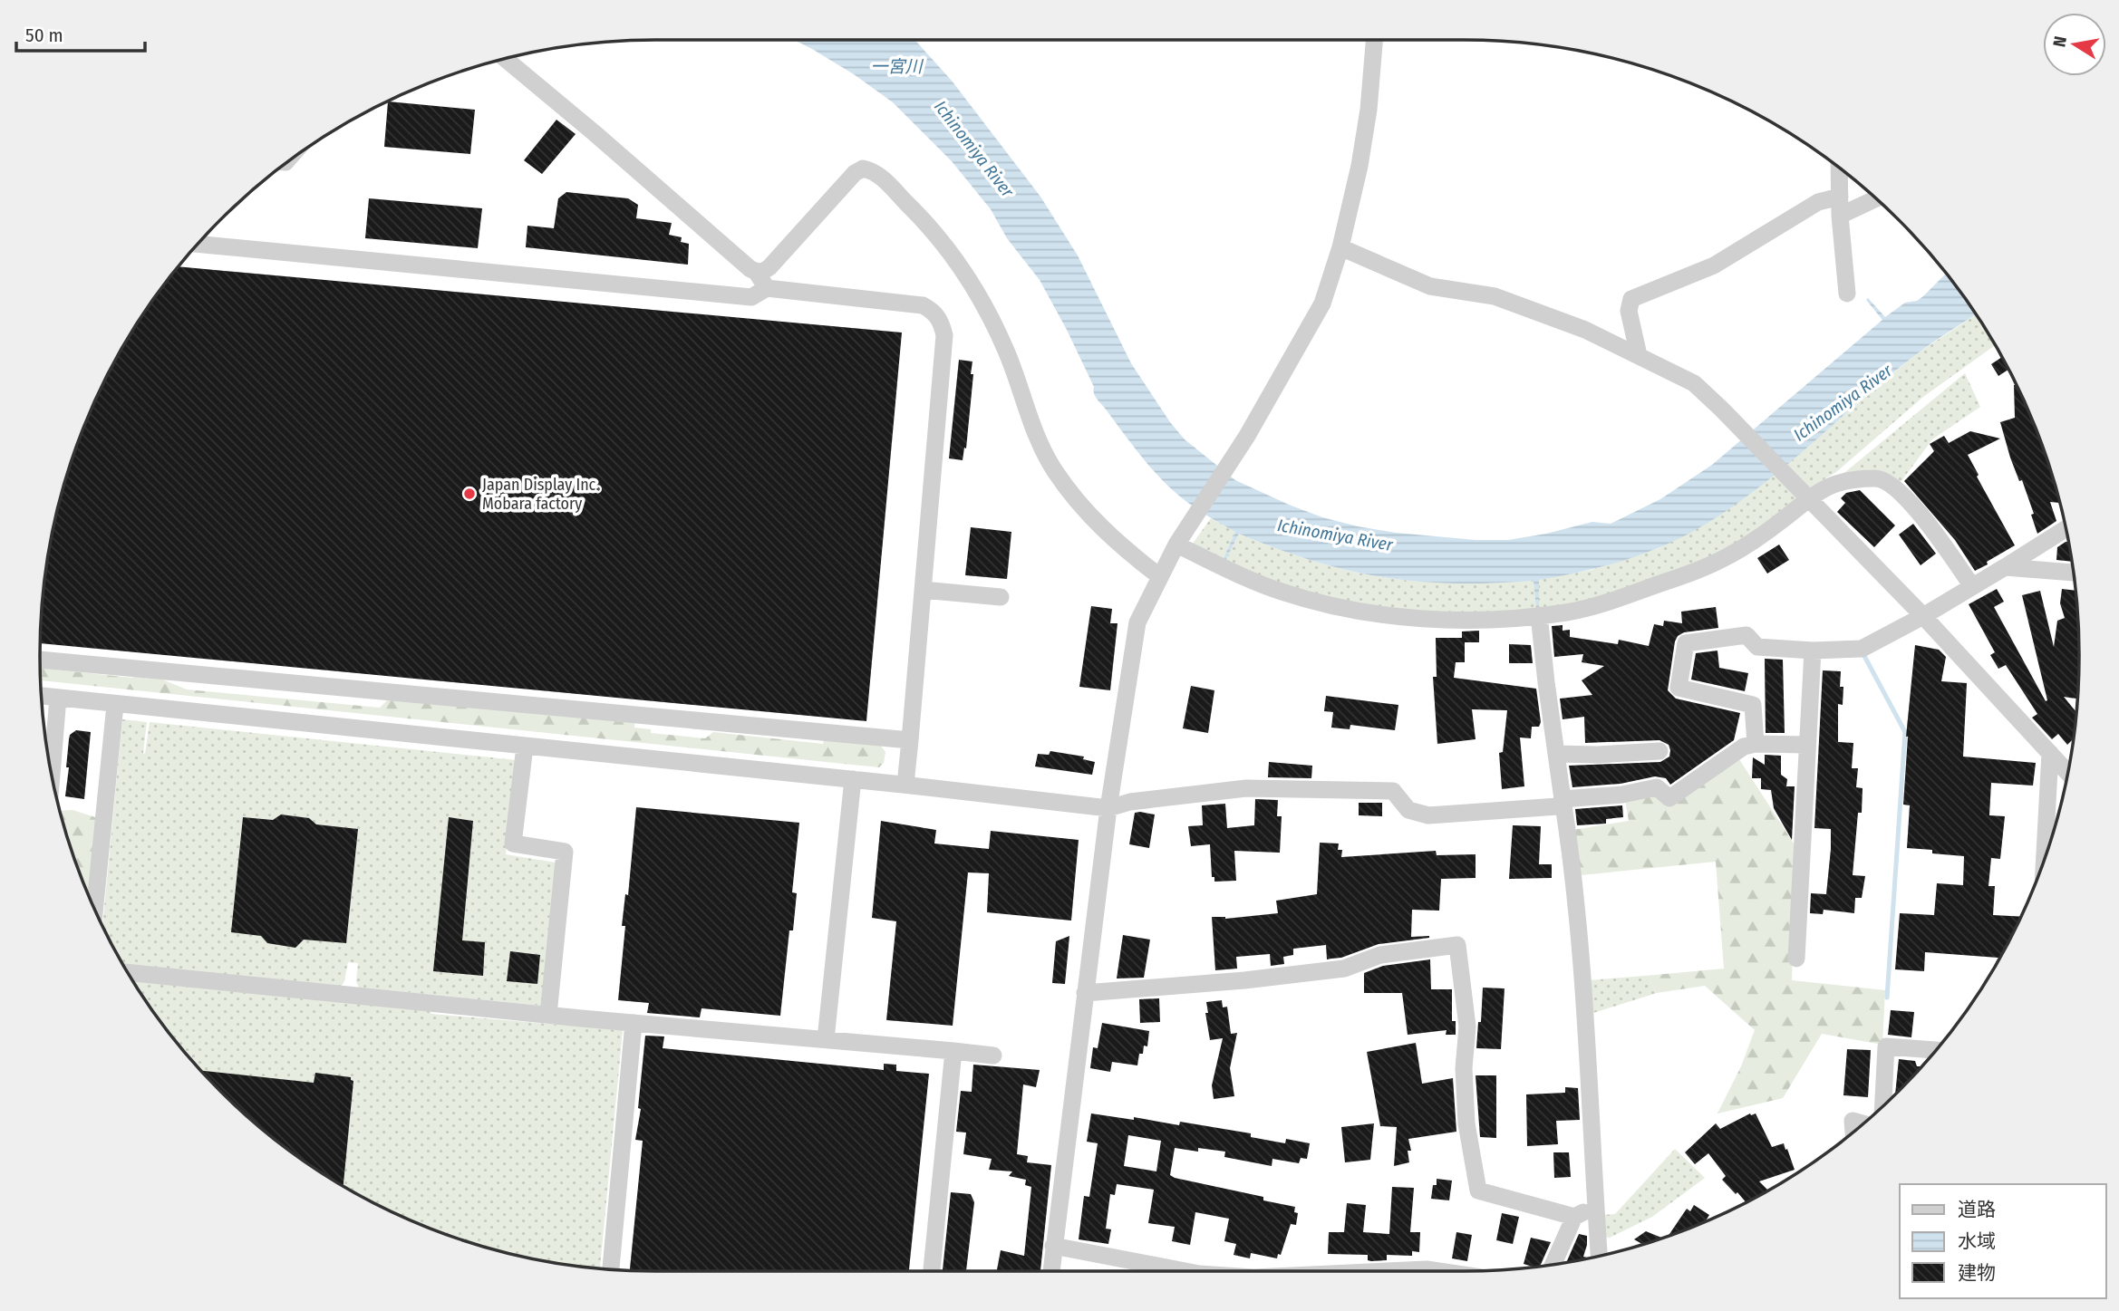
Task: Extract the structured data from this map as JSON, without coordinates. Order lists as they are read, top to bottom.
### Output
{
  "water": ["一宮川", "Ichinomiya River"],
  "places": ["Japan Display Inc. Mobara factory"],
  "legend": ["道路", "水域", "建物"],
  "scale_bar": "50 m",
  "north": "left"
}
